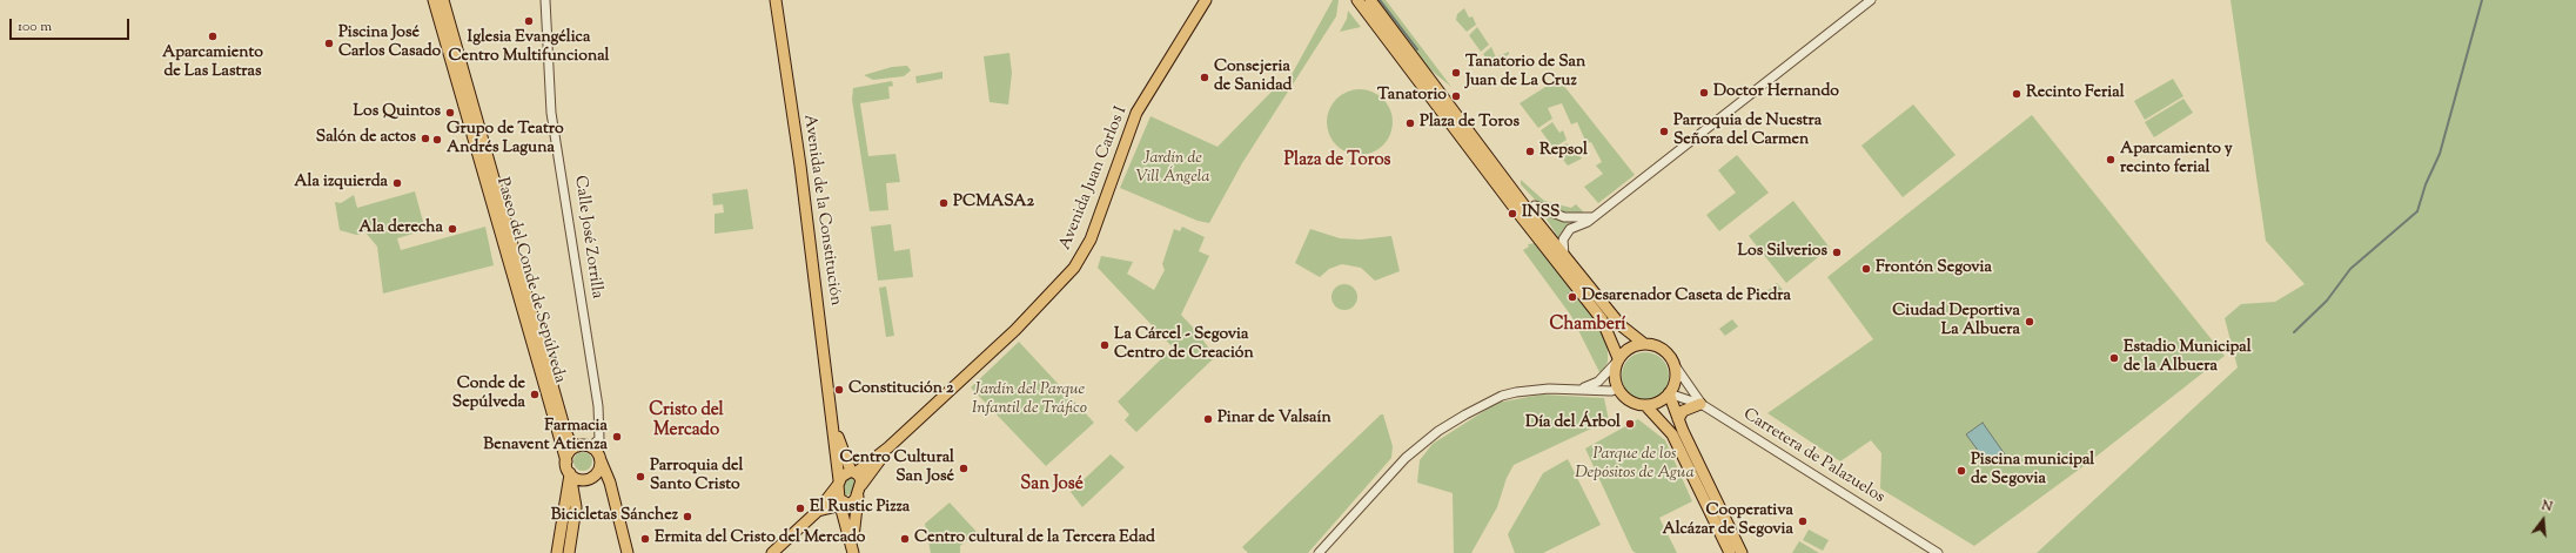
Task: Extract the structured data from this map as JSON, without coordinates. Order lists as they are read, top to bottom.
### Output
{
  "streets": {
    "main road": ["Avenida Juan Carlos I", "Avenida de la Constitución", "Paseo del Conde de Sepúlveda"],
    "street": ["Calle José Zorrilla", "Carretera de Palazuelos"]
  },
  "crossings": [
    ["Avenida Juan Carlos I", "Avenida de la Constitución"],
    ["Calle José Zorrilla", "Paseo del Conde de Sepúlveda"]
  ],
  "districts": [
    "Plaza de Toros",
    "Chamberí",
    "Cristo del Mercado",
    "San José"
  ],
  "parks": ["Jardín de Vill Ángela", "Jardín del Parque Infantil de Tráfico", "Parque de los Depósitos de Agua"],
  "places": [
    "Iglesia Evangélica Centro Multifuncional",
    "Aparcamiento de Las Lastras",
    "Piscina José Carlos Casado",
    "Tanatorio de San Juan de La Cruz",
    "Consejeria de Sanidad",
    "Doctor Hernando",
    "Recinto Ferial",
    "Tanatorio",
    "Los Quintos",
    "Plaza de Toros",
    "Parroquia de Nuestra Señora del Carmen",
    "Salón de actos",
    "Grupo de Teatro Andrés Laguna",
    "Repsol",
    "Aparcamiento y recinto ferial",
    "Ala izquierda",
    "PCMASA2",
    "INSS",
    "Ala derecha",
    "Los Silverios",
    "Frontón Segovia",
    "Desarenador Caseta de Piedra",
    "Ciudad Deportiva La Albuera",
    "La Cárcel - Segovia Centro de Creación",
    "Estadio Municipal de la Albuera",
    "Constitución 2",
    "Conde de Sepúlveda",
    "Pinar de Valsaín",
    "Día del Árbol",
    "Farmacia Benavent Atienza",
    "Centro Cultural San José",
    "Piscina municipal de Segovia",
    "Parroquia del Santo Cristo",
    "El Rustic Pizza",
    "Bicicletas Sánchez",
    "Cooperativa Alcázar de Segovia",
    "Ermita del Cristo del Mercado",
    "Centro cultural de la Tercera Edad"
  ],
  "scale_bar": "100 m",
  "north": "top"
}
